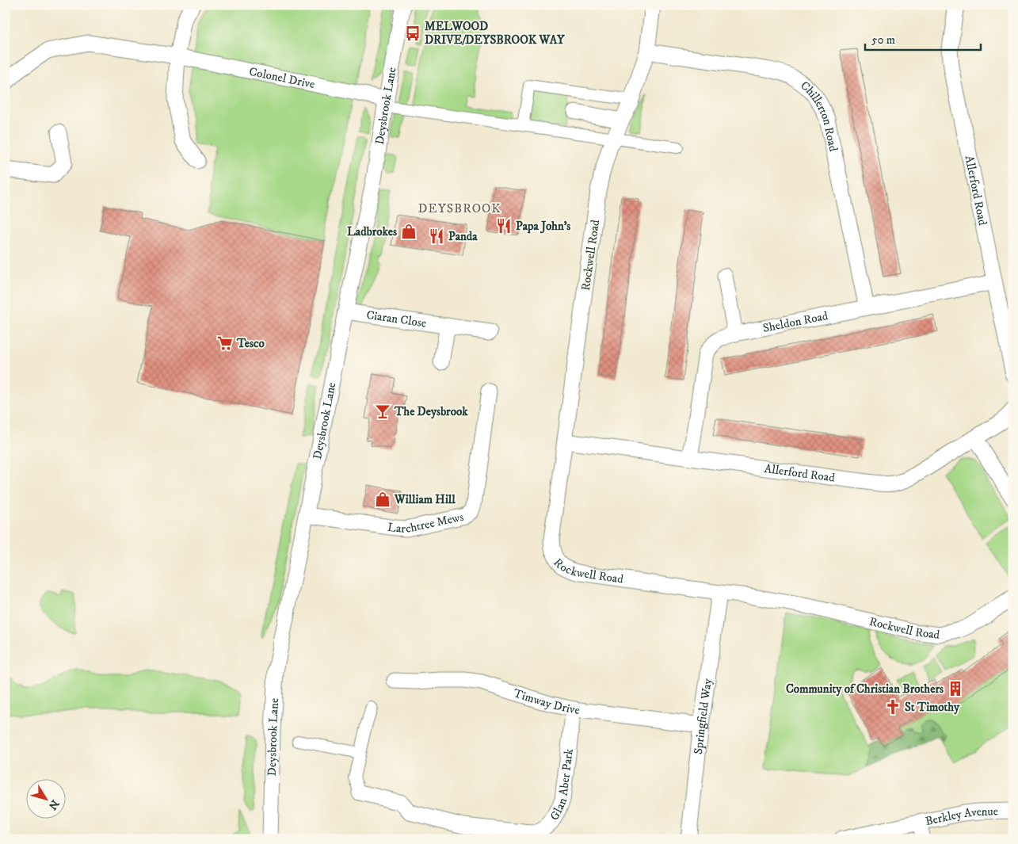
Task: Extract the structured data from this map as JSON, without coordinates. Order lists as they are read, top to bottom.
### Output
{
  "streets": {
    "street": [
      "Colonel Drive",
      "Deysbrook Lane",
      "Chillerton Road",
      "Allerford Road",
      "Rockwell Road",
      "Ciaran Close",
      "Sheldon Road",
      "Larchtree Mews",
      "Timway Drive",
      "Springfield Way",
      "Glan Aber Park",
      "Berkley Avenue"
    ]
  },
  "crossings": [
    ["Colonel Drive", "Deysbrook Lane"],
    ["Deysbrook Lane", "Ciaran Close"],
    ["Deysbrook Lane", "Larchtree Mews"],
    ["Chillerton Road", "Rockwell Road"],
    ["Chillerton Road", "Sheldon Road"],
    ["Allerford Road", "Rockwell Road"],
    ["Allerford Road", "Sheldon Road"],
    ["Rockwell Road", "Springfield Way"],
    ["Timway Drive", "Springfield Way"],
    ["Timway Drive", "Glan Aber Park"]
  ],
  "districts": ["DEYSBROOK"],
  "places": {
    "bus stop": ["MELWOOD DRIVE/DEYSBROOK WAY"],
    "restaurant": ["Papa John's", "Panda"],
    "shop": ["Ladbrokes", "William Hill"],
    "supermarket": ["Tesco"],
    "bar": ["The Deysbrook"],
    "building": ["Community of Christian Brothers"],
    "church": ["St Timothy"]
  },
  "scale_bar": "50 m",
  "north": "bottom right"
}
